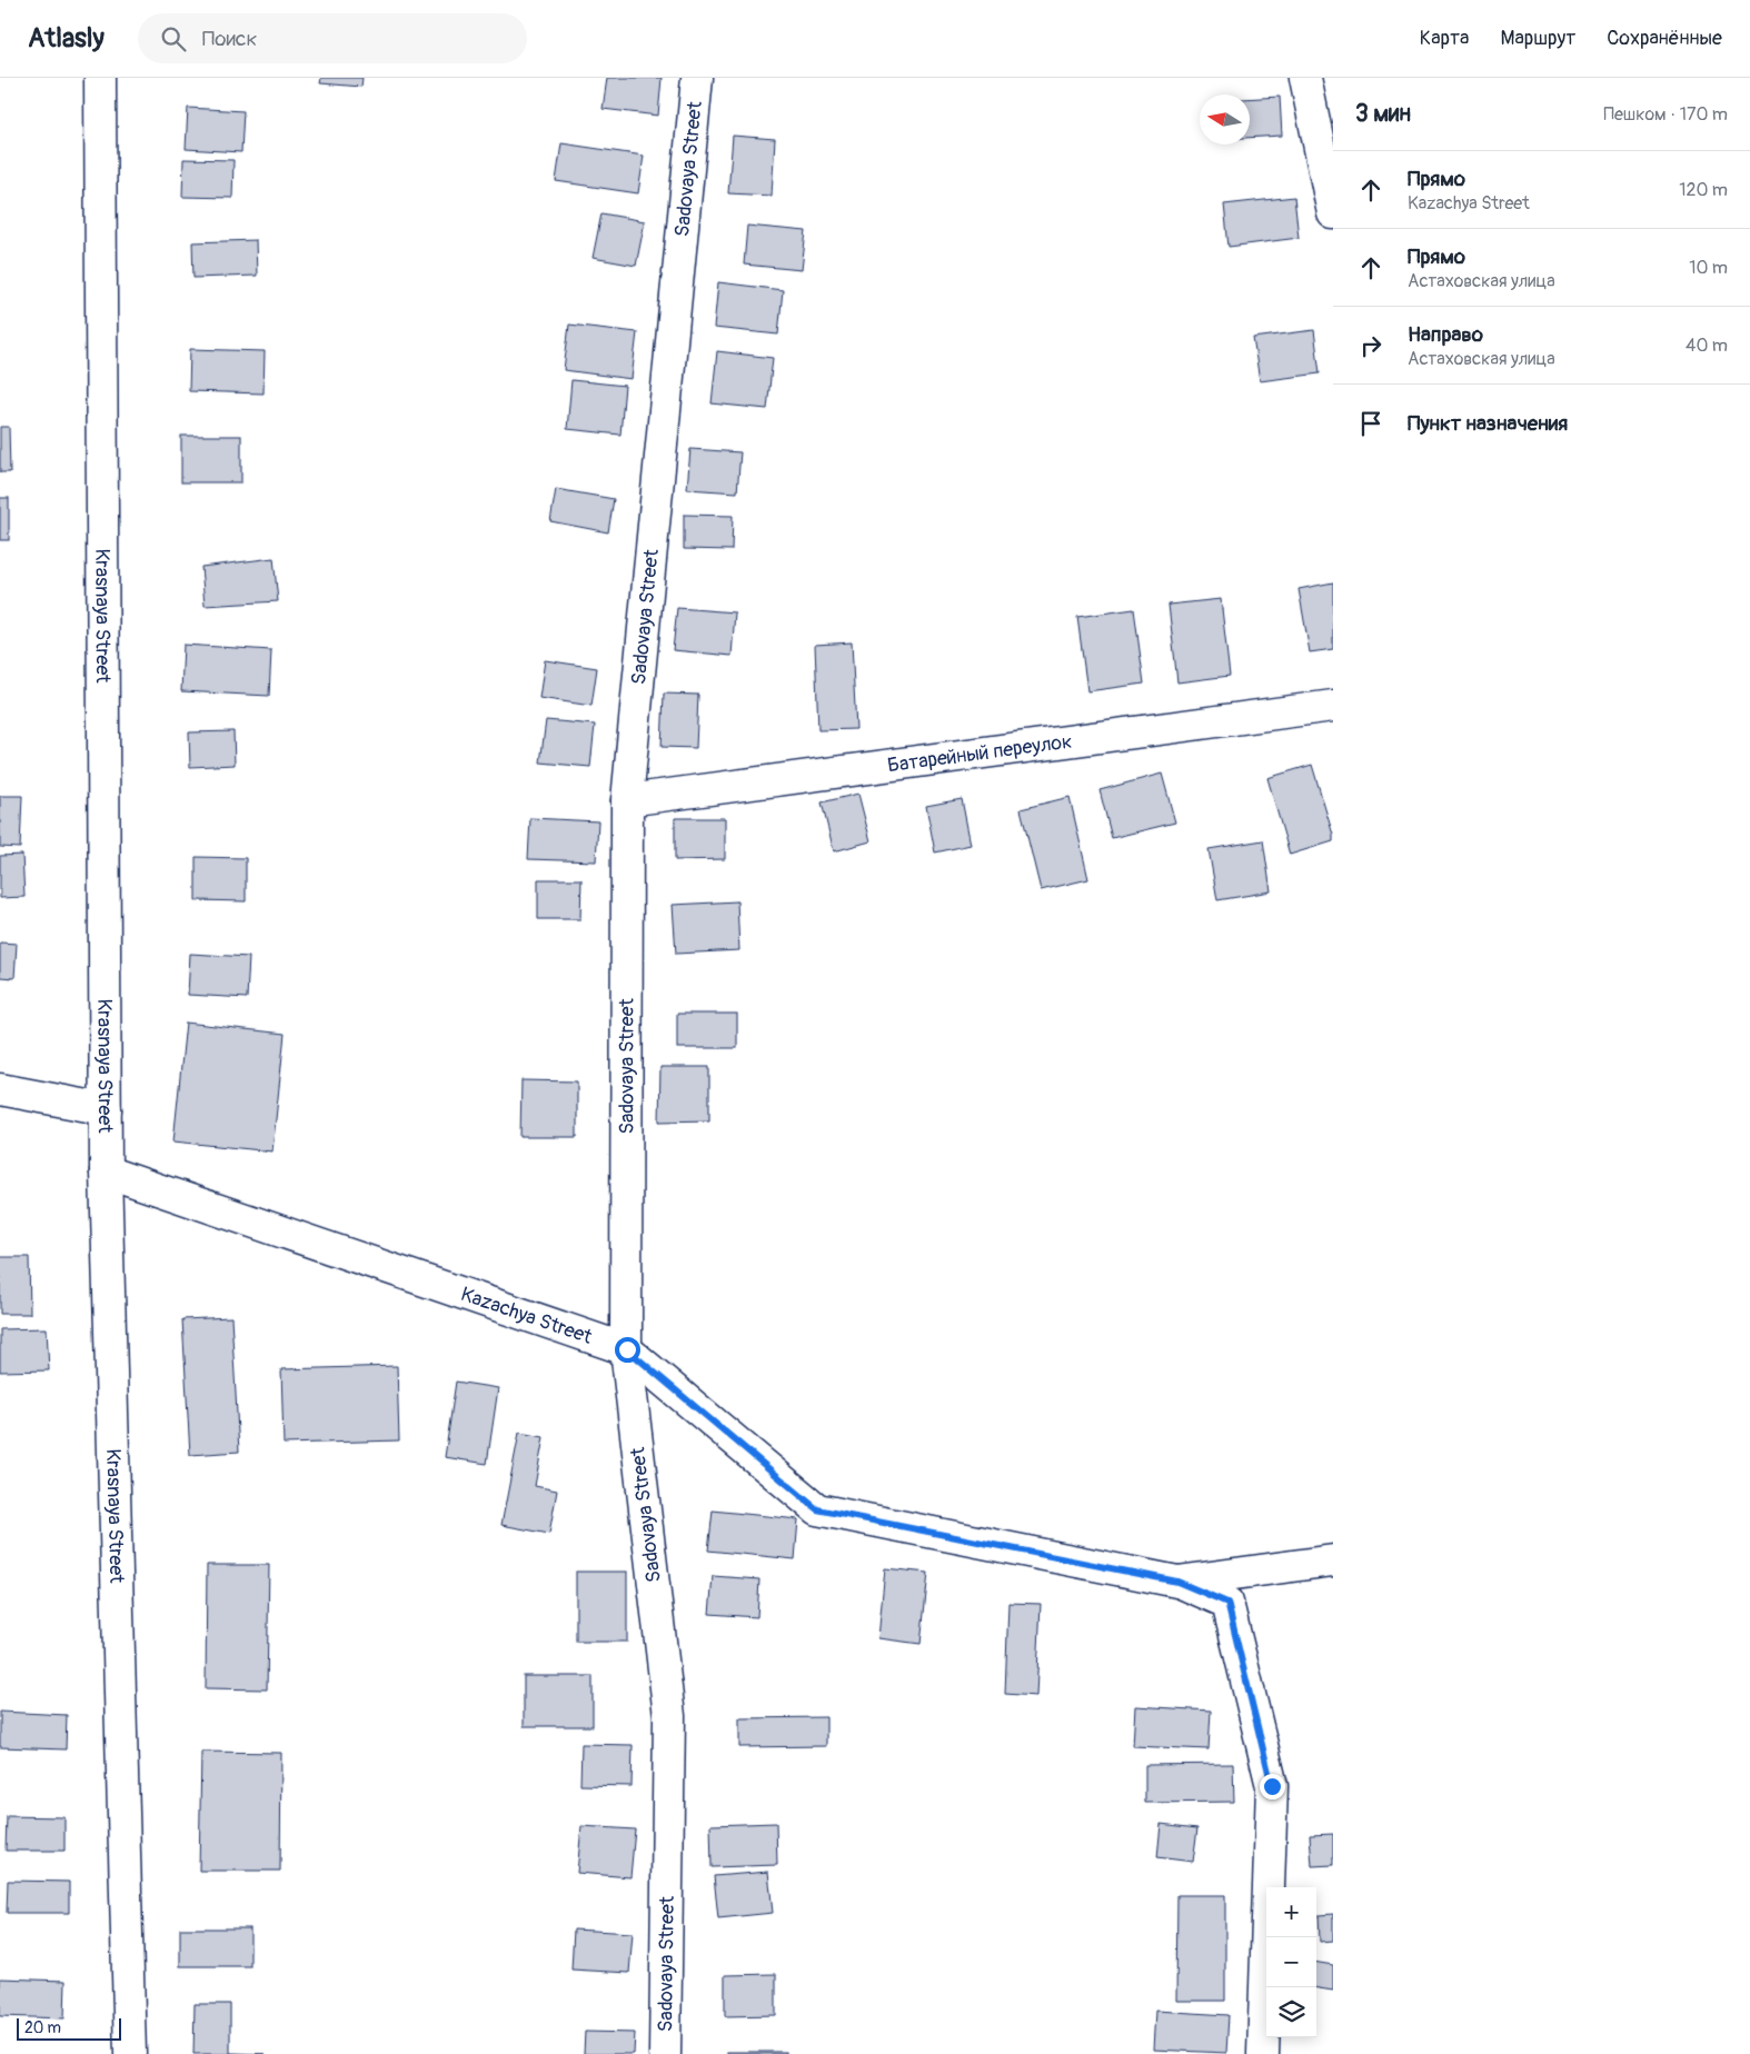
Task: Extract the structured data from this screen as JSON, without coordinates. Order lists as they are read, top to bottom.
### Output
{
  "streets": {
    "street": [
      "Sadovaya Street",
      "Krasnaya Street",
      "Батарейный переулок",
      "Kazachya Street"
    ]
  },
  "crossings": [
    ["Sadovaya Street", "Батарейный переулок"],
    ["Sadovaya Street", "Kazachya Street"],
    ["Krasnaya Street", "Kazachya Street"]
  ],
  "scale_bar": "20 m",
  "north": "left",
  "page": {
    "header": "Atlasly",
    "search": "Поиск",
    "nav": ["Карта", "Маршрут", "Сохранённые"],
    "heading": ["3 мин", "Пешком · 170 m"],
    "list": [
      ["Прямо", "Kazachya Street", "120 m"],
      ["Прямо", "Астаховская улица", "10 m"],
      ["Направо", "Астаховская улица", "40 m"],
      "Пункт назначения"
    ],
    "map_buttons": ["+", "−"],
    "scale": "20 m"
  }
}
